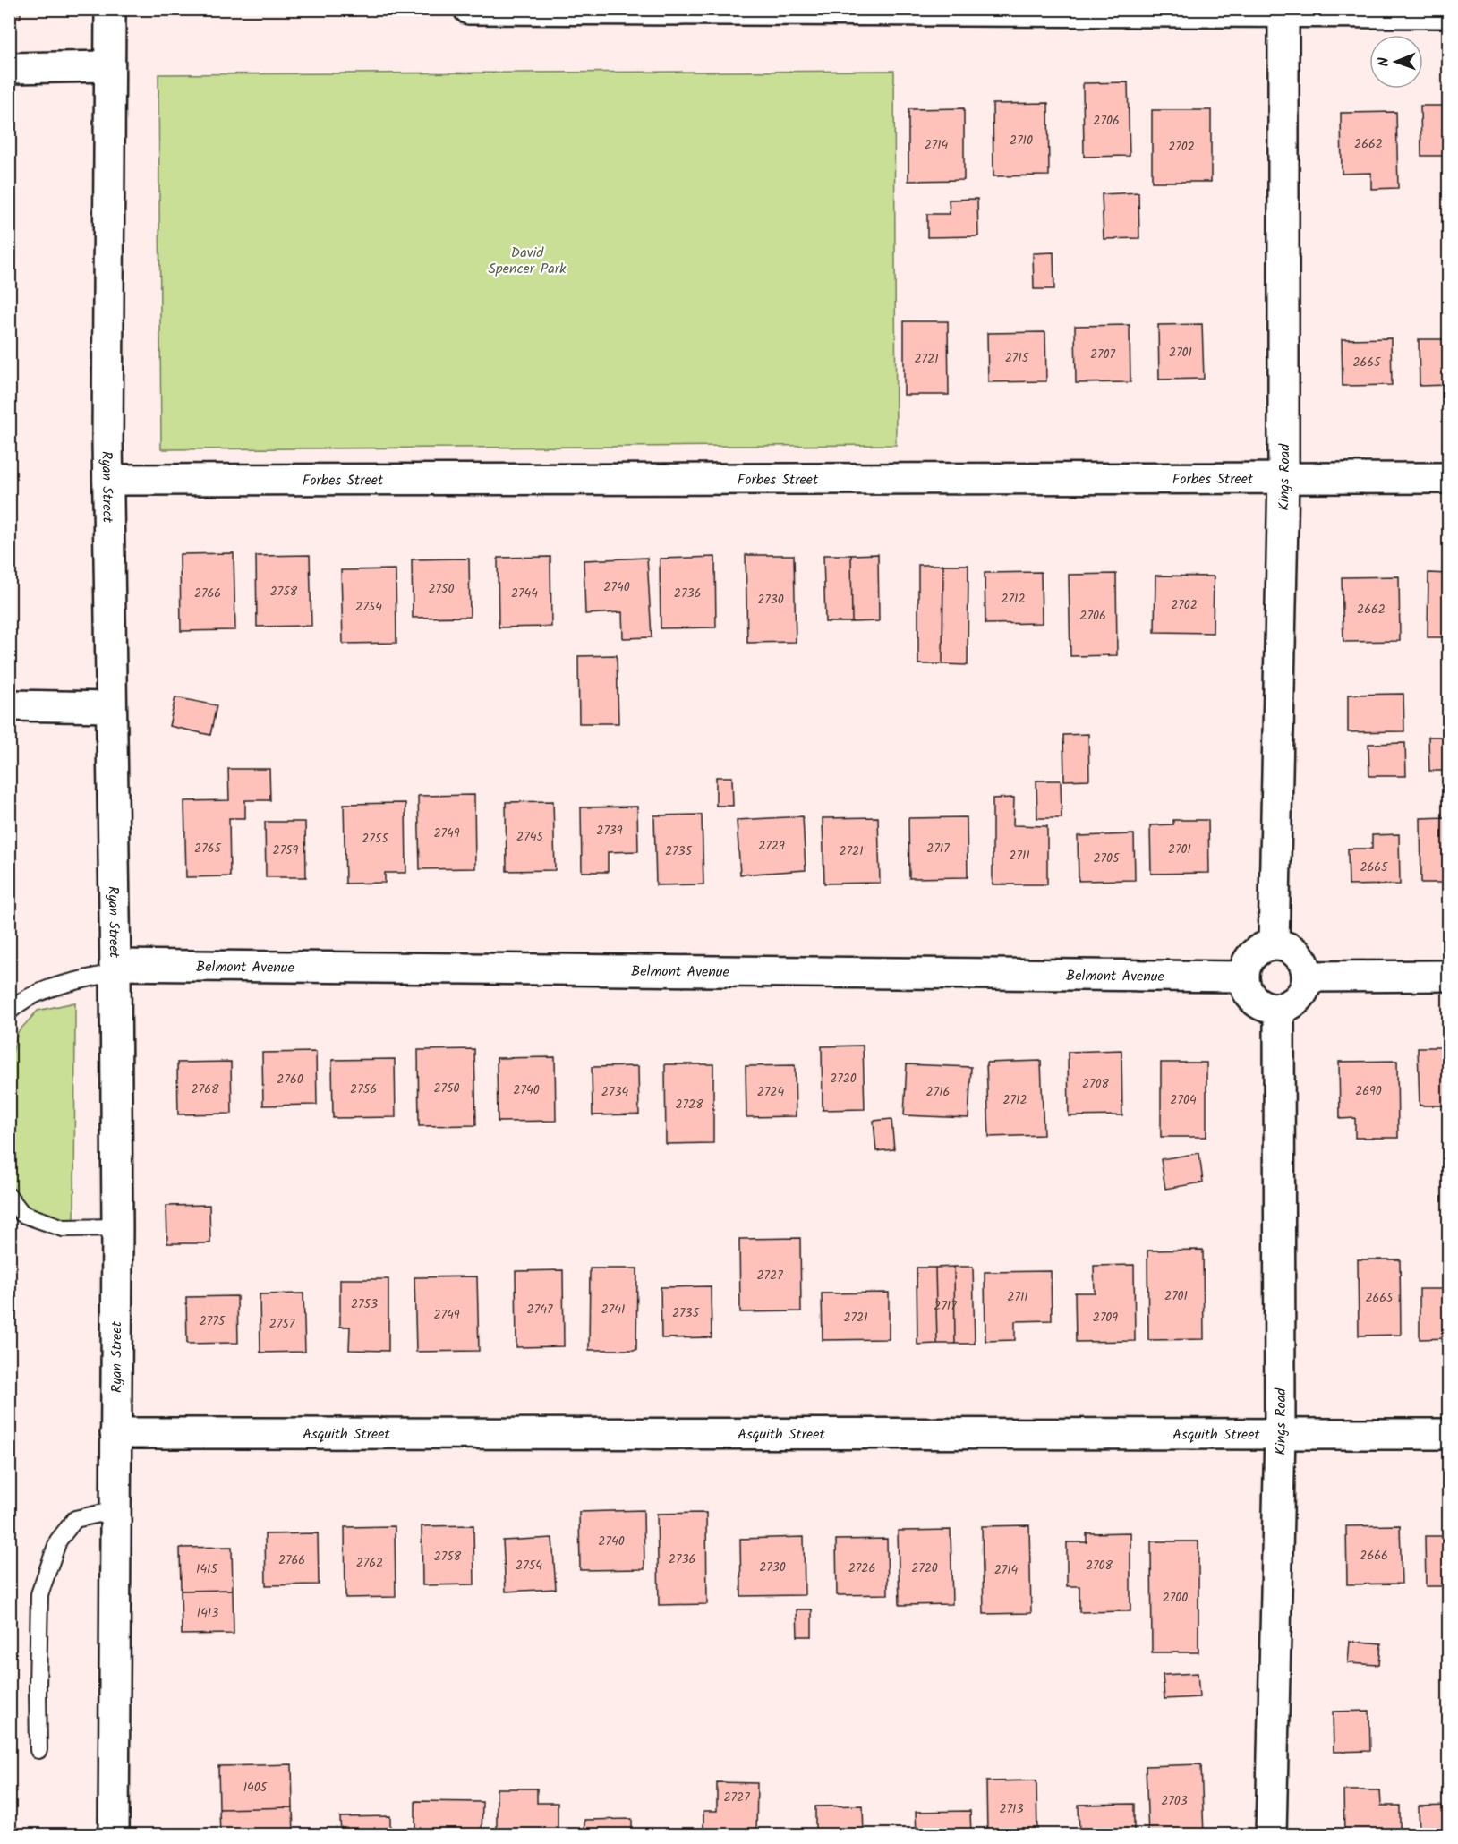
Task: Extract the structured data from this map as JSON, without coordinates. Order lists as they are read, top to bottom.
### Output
{
  "streets": {
    "street": [
      "Forbes Street",
      "Kings Road",
      "Ryan Street",
      "Belmont Avenue",
      "Asquith Street"
    ]
  },
  "crossings": [
    ["Forbes Street", "Kings Road"],
    ["Forbes Street", "Ryan Street"],
    ["Kings Road", "Belmont Avenue"],
    ["Kings Road", "Asquith Street"],
    ["Ryan Street", "Belmont Avenue"],
    ["Ryan Street", "Asquith Street"]
  ],
  "parks": ["David Spencer Park"],
  "house_numbers": [
    "2706",
    "2710",
    "2662",
    "2714",
    "2702",
    "2701",
    "2707",
    "2715",
    "2721",
    "2665",
    "2740",
    "2750",
    "2758",
    "2766",
    "2744",
    "2736",
    "2712",
    "2730",
    "2702",
    "2754",
    "2662",
    "2706",
    "2739",
    "2749",
    "2745",
    "2755",
    "2729",
    "2765",
    "2717",
    "2701",
    "2759",
    "2735",
    "2721",
    "2711",
    "2705",
    "2665",
    "2720",
    "2760",
    "2708",
    "2750",
    "2768",
    "2756",
    "2740",
    "2690",
    "2734",
    "2724",
    "2716",
    "2712",
    "2704",
    "2728",
    "2727",
    "2701",
    "2711",
    "2665",
    "2753",
    "2717",
    "2747",
    "2741",
    "2735",
    "2749",
    "2721",
    "2709",
    "2775",
    "2757",
    "2740",
    "2666",
    "2758",
    "2736",
    "2766",
    "2762",
    "2754",
    "2708",
    "2730",
    "2726",
    "2720",
    "1415",
    "2714",
    "2700",
    "1413",
    "1405",
    "2727",
    "2703",
    "2713"
  ],
  "north": "left"
}
